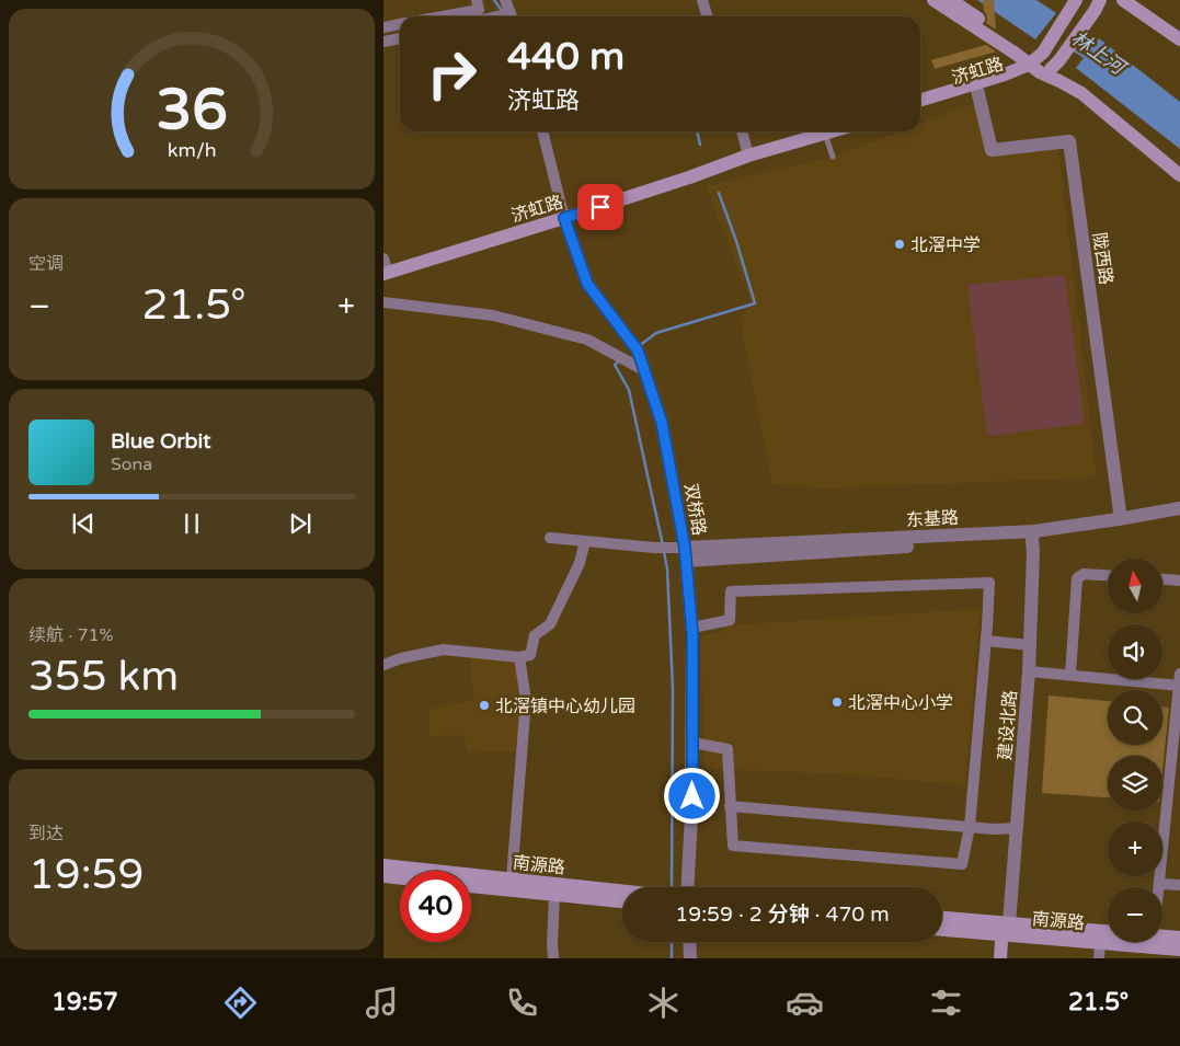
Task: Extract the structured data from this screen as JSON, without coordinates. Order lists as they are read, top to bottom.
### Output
{
  "streets": {
    "main road": ["济虹路", "南源路"],
    "street": [
      "陇西路",
      "双桥路",
      "东基路",
      "建设北路"
    ]
  },
  "crossings": [
    ["济虹路", "陇西路"],
    ["济虹路", "双桥路"],
    ["陇西路", "东基路"],
    ["双桥路", "东基路"],
    ["东基路", "建设北路"],
    ["建设北路", "南源路"]
  ],
  "water": ["林上河"],
  "places": ["北滘中学", "北滘中心小学", "北滘镇中心幼儿园"],
  "north": "top",
  "page": {
    "turn": ["440 m", "济虹路"],
    "tile": [
      "空调",
      ["续航 · 71%", "355 km"],
      ["到达", "19:59"]
    ],
    "heat": ["−", "21.5°", "+"],
    "song": ["Blue Orbit", "Sona"],
    "map_buttons": ["+", "−"],
    "limit": "40",
    "trip": "19:59 · 2 分钟 · 470 m",
    "tabs": ["19:57", "21.5°"],
    "gauge": ["36", "km/h"]
  }
}
